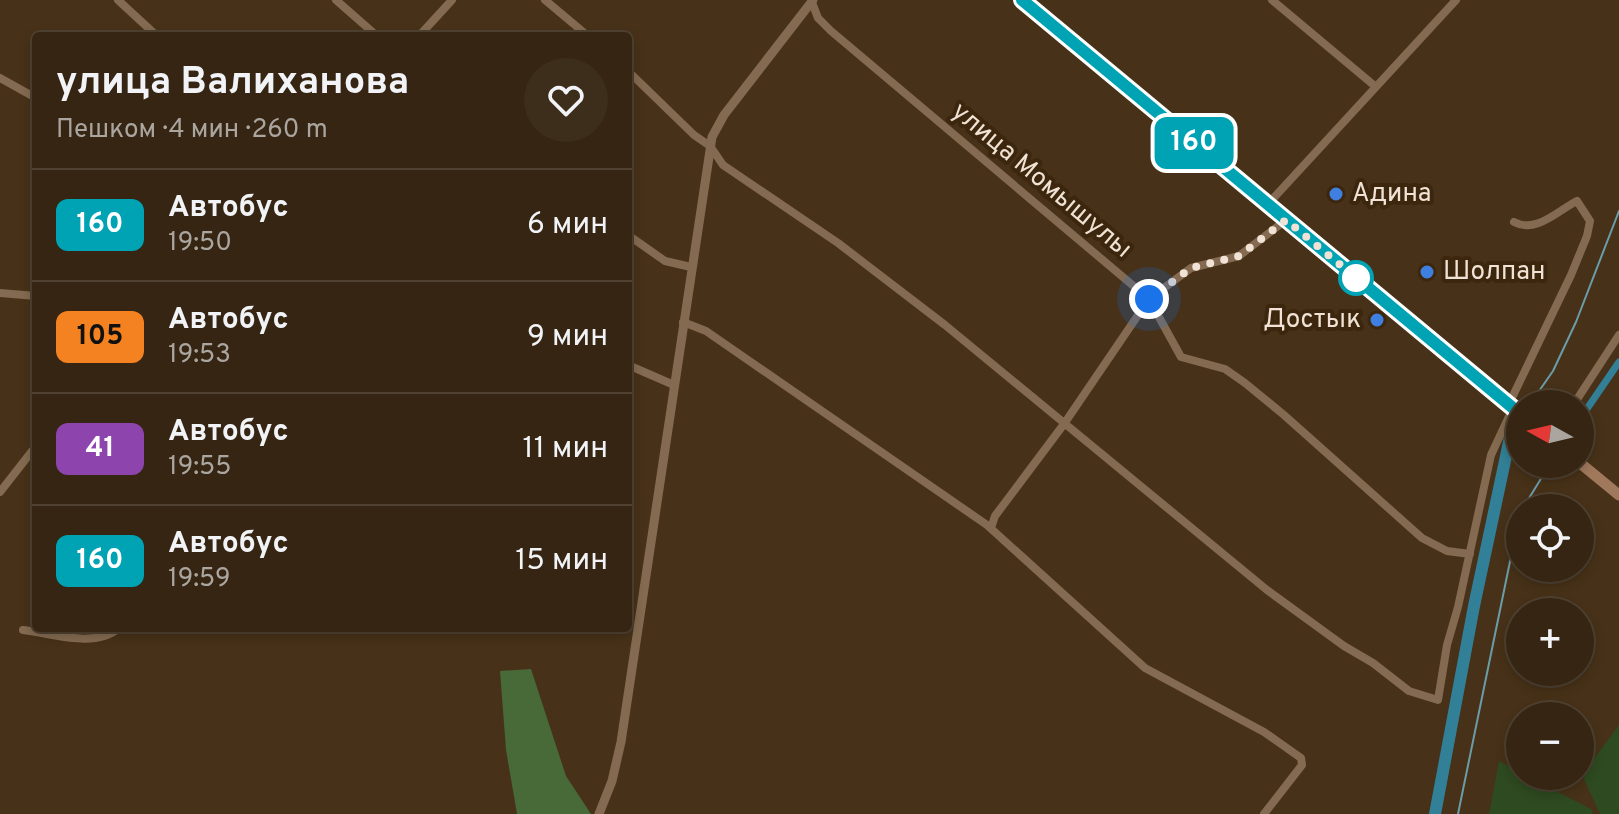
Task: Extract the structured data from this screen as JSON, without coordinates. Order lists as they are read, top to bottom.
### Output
{
  "streets": {
    "street": ["улица Момышулы"]
  },
  "places": ["Адина", "Шолпан", "Достык"],
  "lines": ["bus line 160"],
  "north": "left",
  "page": {
    "on_map": "160",
    "heading": ["улица Валиханова", "Пешком · 4 мин · 260 m"],
    "list": [
      {
        "mark": "160",
        "name": "Автобус",
        "note": "19:50",
        "value": "6 мин"
      },
      {
        "mark": "105",
        "name": "Автобус",
        "note": "19:53",
        "value": "9 мин"
      },
      {
        "mark": "41",
        "name": "Автобус",
        "note": "19:55",
        "value": "11 мин"
      },
      {
        "mark": "160",
        "name": "Автобус",
        "note": "19:59",
        "value": "15 мин"
      }
    ],
    "map_buttons": ["+", "−"]
  }
}
